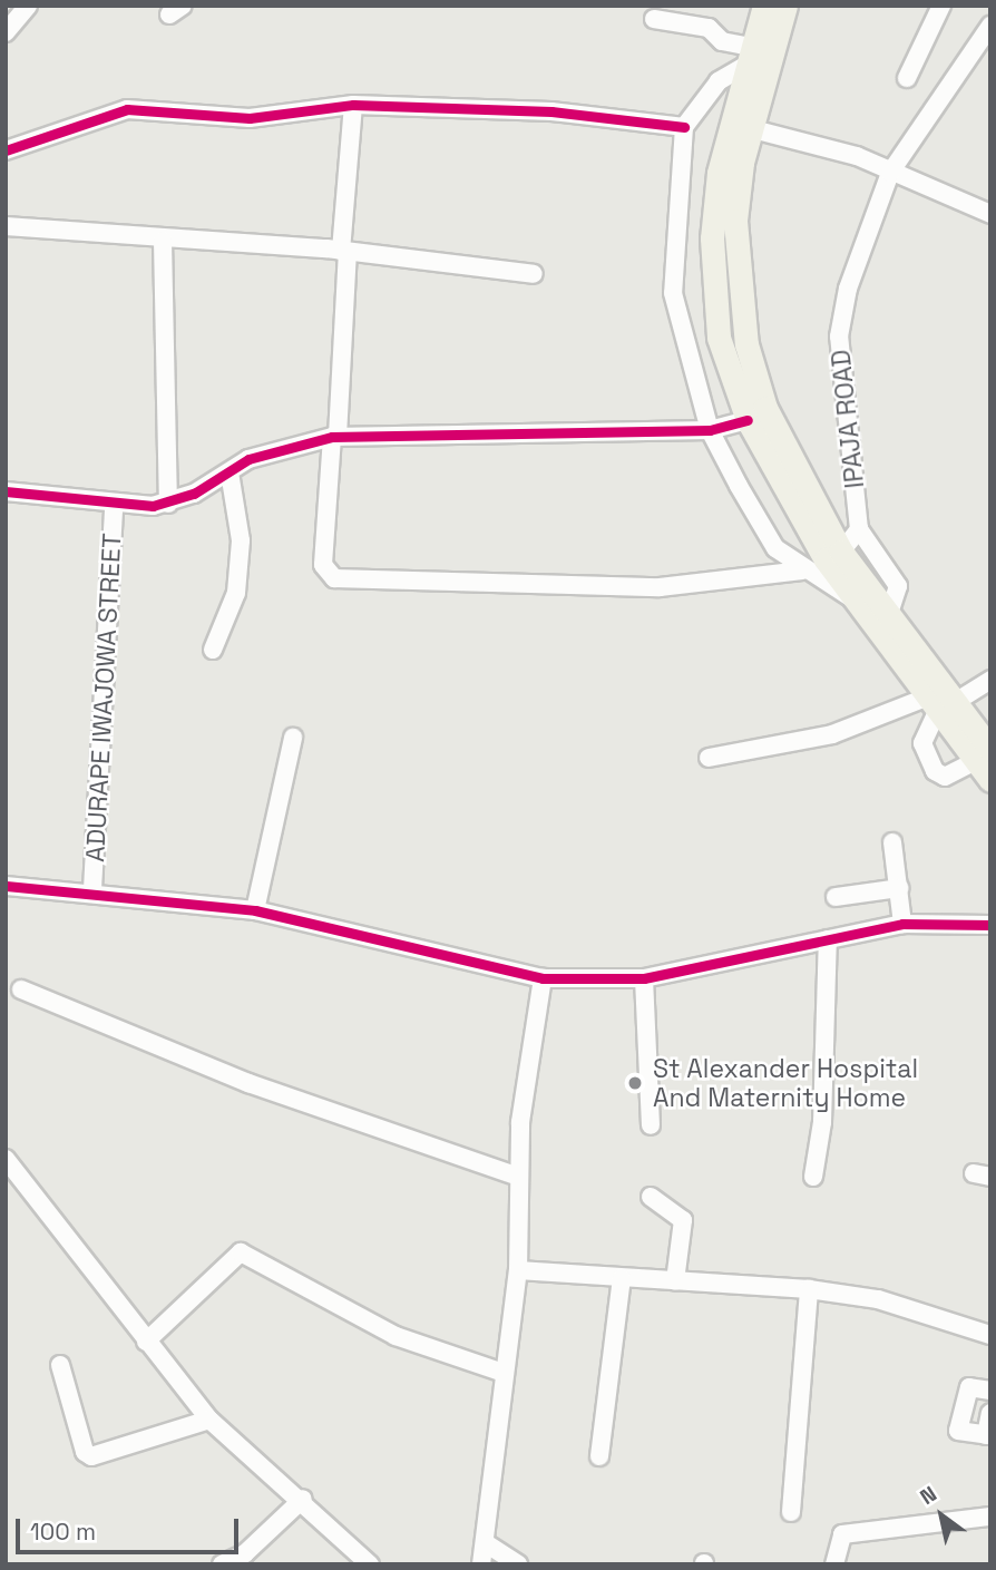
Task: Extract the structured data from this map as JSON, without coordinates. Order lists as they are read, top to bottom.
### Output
{
  "streets": {
    "street": ["IPAJA ROAD", "ADURAPE IWAJOWA STREET"]
  },
  "places": ["St Alexander Hospital And Maternity Home"],
  "scale_bar": "100 m",
  "north": "top left"
}
